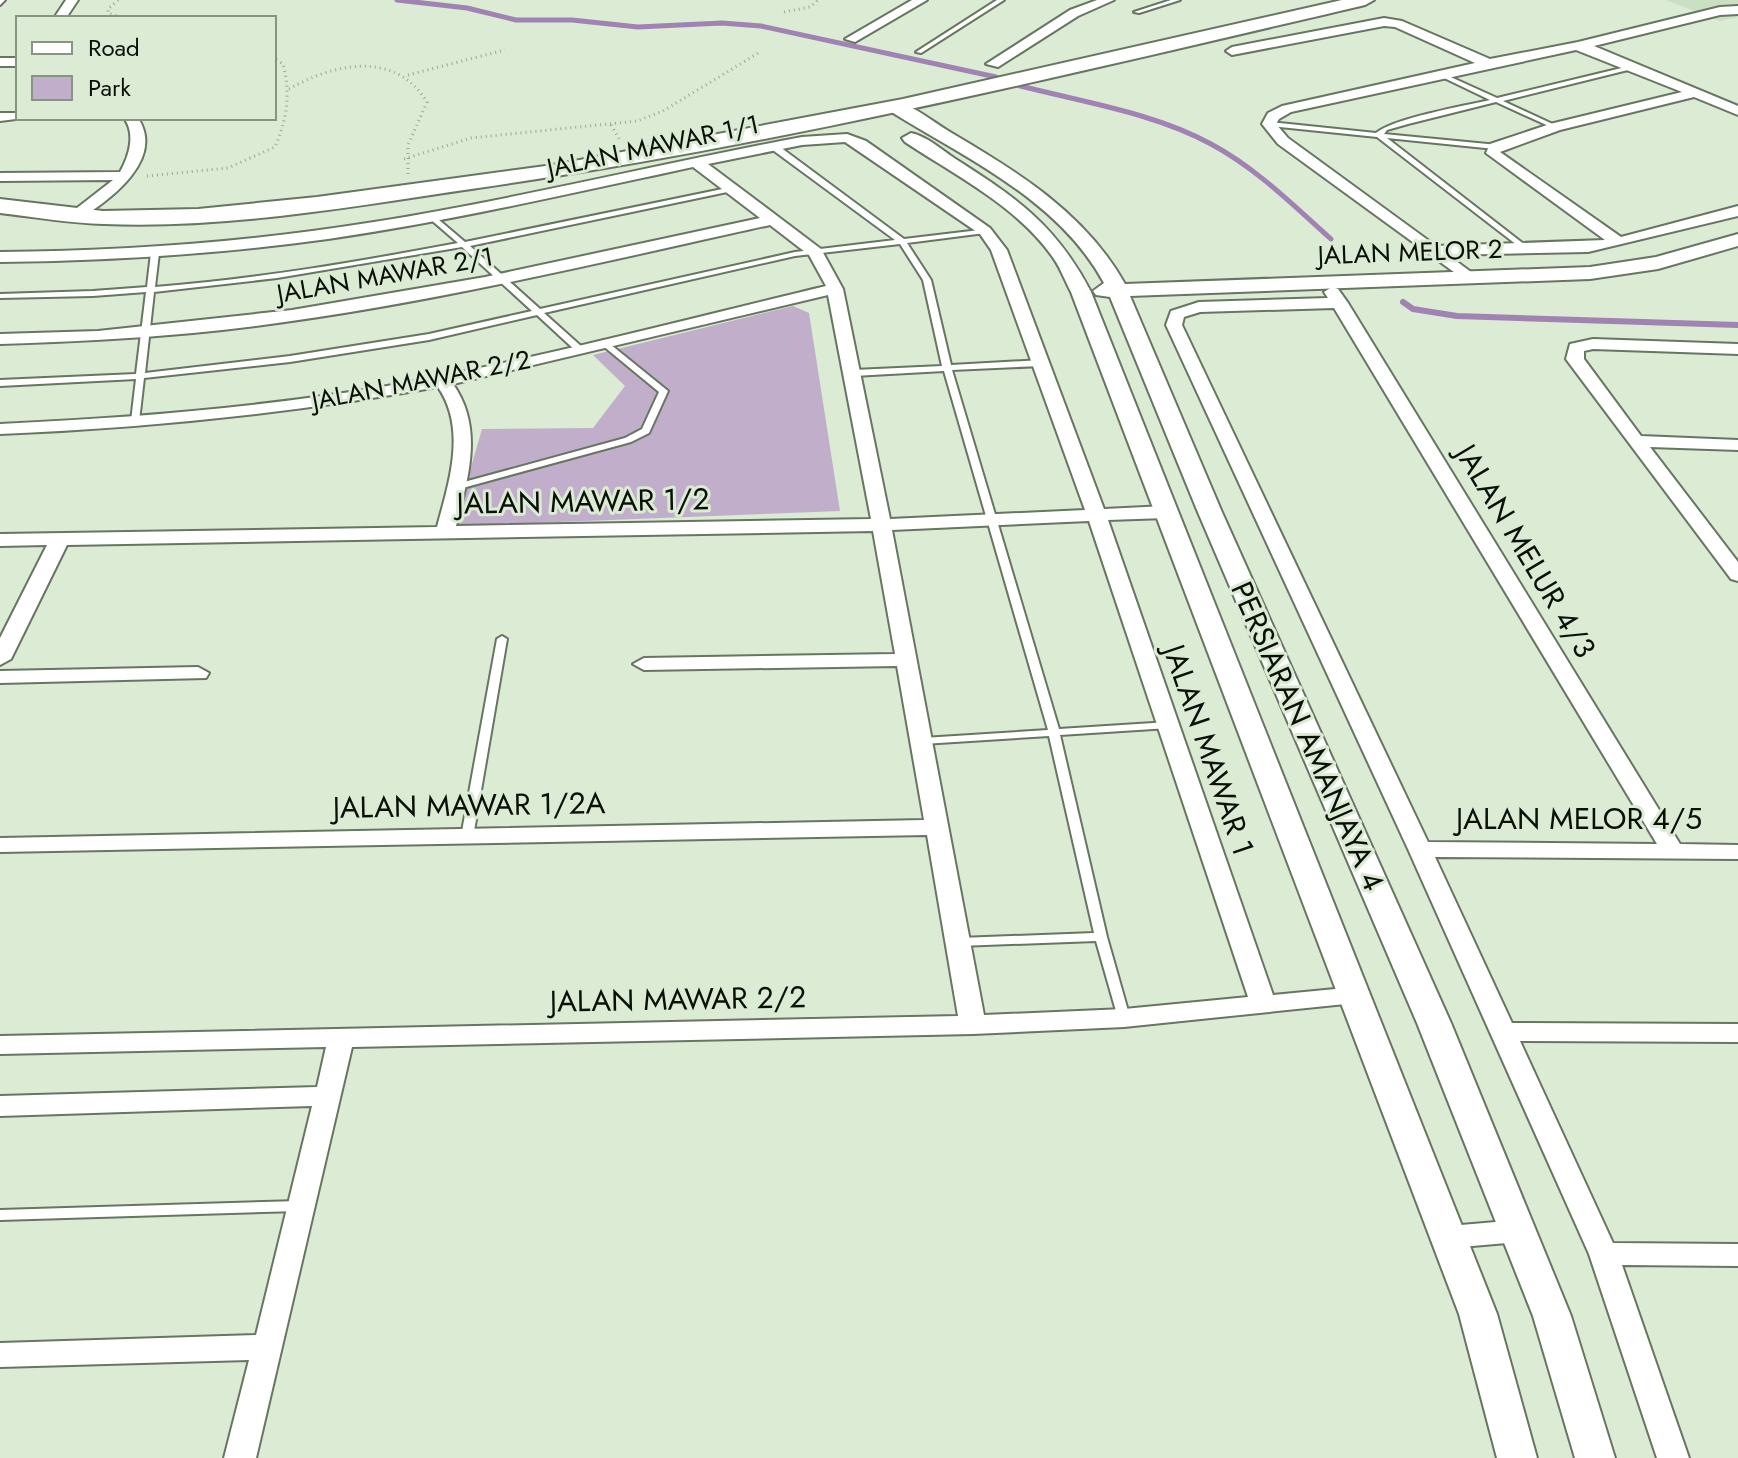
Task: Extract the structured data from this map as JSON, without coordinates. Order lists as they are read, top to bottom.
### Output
{
  "streets": {
    "street": [
      "JALAN MAWAR 1/1",
      "JALAN MELOR 2",
      "JALAN MAWAR 2/1",
      "JALAN MAWAR 2/2",
      "JALAN MAWAR 1/2",
      "JALAN MELUR 4/3",
      "PERSIARAN AMANJAYA 4",
      "JALAN MAWAR 1",
      "JALAN MAWAR 1/2A",
      "JALAN MELOR 4/5"
    ]
  },
  "crossings": [
    ["JALAN MAWAR 1/1", "JALAN MAWAR 1/2"],
    ["JALAN MAWAR 1/1", "JALAN MAWAR 1"],
    ["JALAN MELOR 2", "JALAN MELUR 4/3"],
    ["JALAN MELOR 2", "PERSIARAN AMANJAYA 4"],
    ["JALAN MAWAR 2/2", "PERSIARAN AMANJAYA 4"],
    ["JALAN MAWAR 2/2", "JALAN MAWAR 1"],
    ["JALAN MAWAR 1/2", "PERSIARAN AMANJAYA 4"],
    ["JALAN MAWAR 1/2", "JALAN MAWAR 1"],
    ["JALAN MELUR 4/3", "JALAN MELOR 4/5"]
  ],
  "legend": ["Road", "Park"]
}
